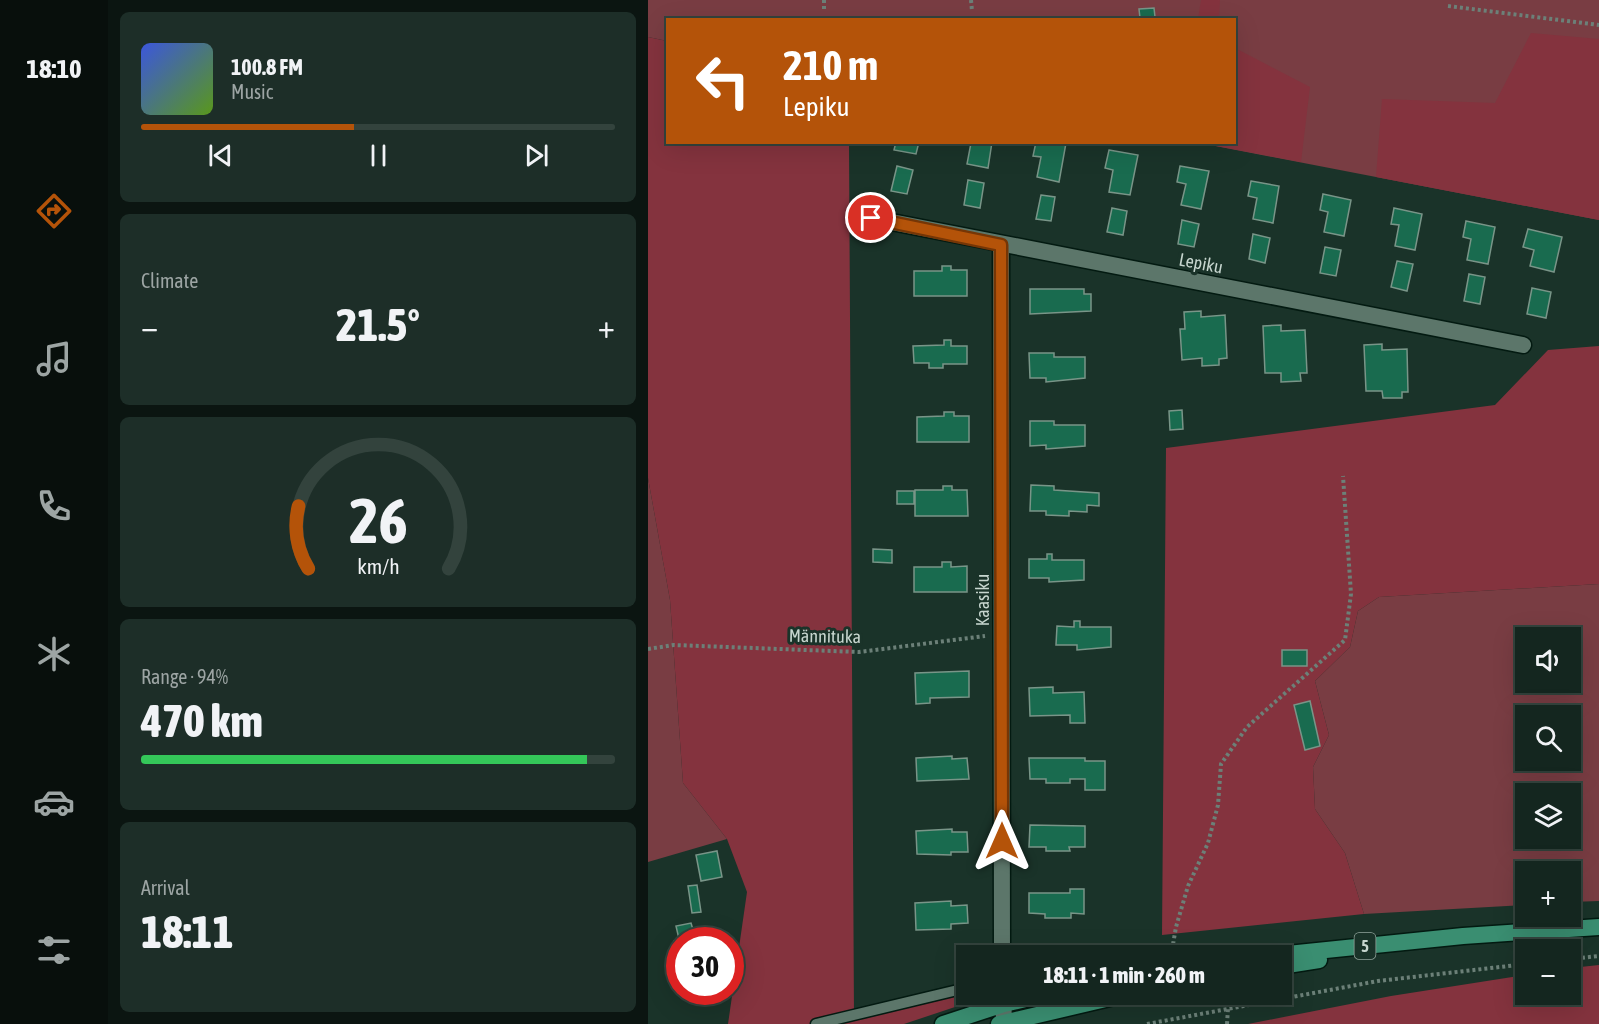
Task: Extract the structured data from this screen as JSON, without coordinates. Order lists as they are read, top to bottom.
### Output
{
  "streets": {
    "main road": ["5"],
    "street": ["Lepiku", "Kaasiku"],
    "path": ["Männituka"]
  },
  "crossings": [
    ["Lepiku", "Kaasiku"],
    ["Kaasiku", "Männituka"]
  ],
  "page": {
    "tabs": "18:10",
    "turn": ["210 m", "Lepiku"],
    "song": ["100.8 FM", "Music"],
    "tile": [
      "Climate",
      ["Range · 94%", "470 km"],
      ["Arrival", "18:11"]
    ],
    "heat": ["−", "21.5°", "+"],
    "map_buttons": ["+", "−"],
    "limit": "30",
    "trip": "18:11 · 1 min · 260 m",
    "gauge": ["26", "km/h"]
  }
}
